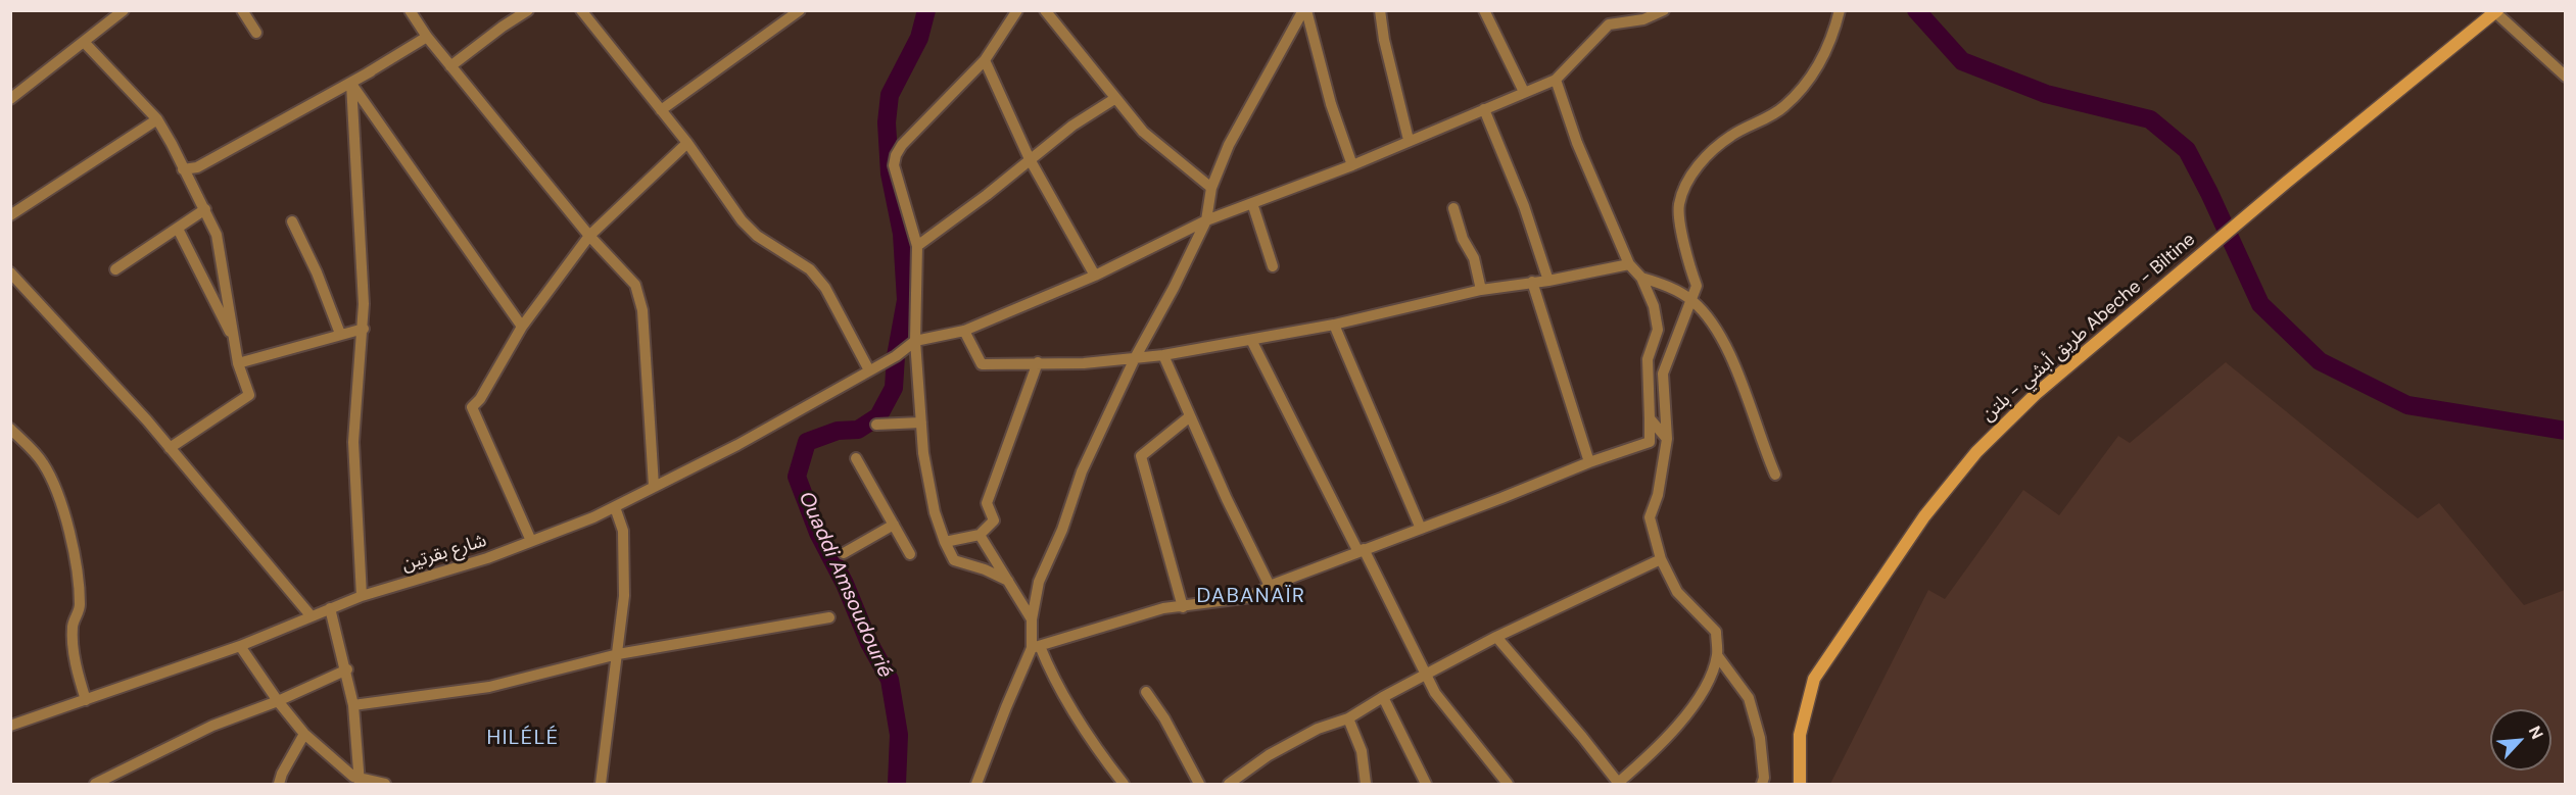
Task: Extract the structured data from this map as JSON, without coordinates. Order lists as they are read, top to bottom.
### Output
{
  "streets": {
    "main road": ["طريق أبشي - بلتن Abeche - Biltine"],
    "street": ["شارع بقرتين"]
  },
  "districts": ["DABANAÏR", "HILÉLÉ"],
  "water": ["Ouaddi Amsoudourié"],
  "north": "top right"
}
